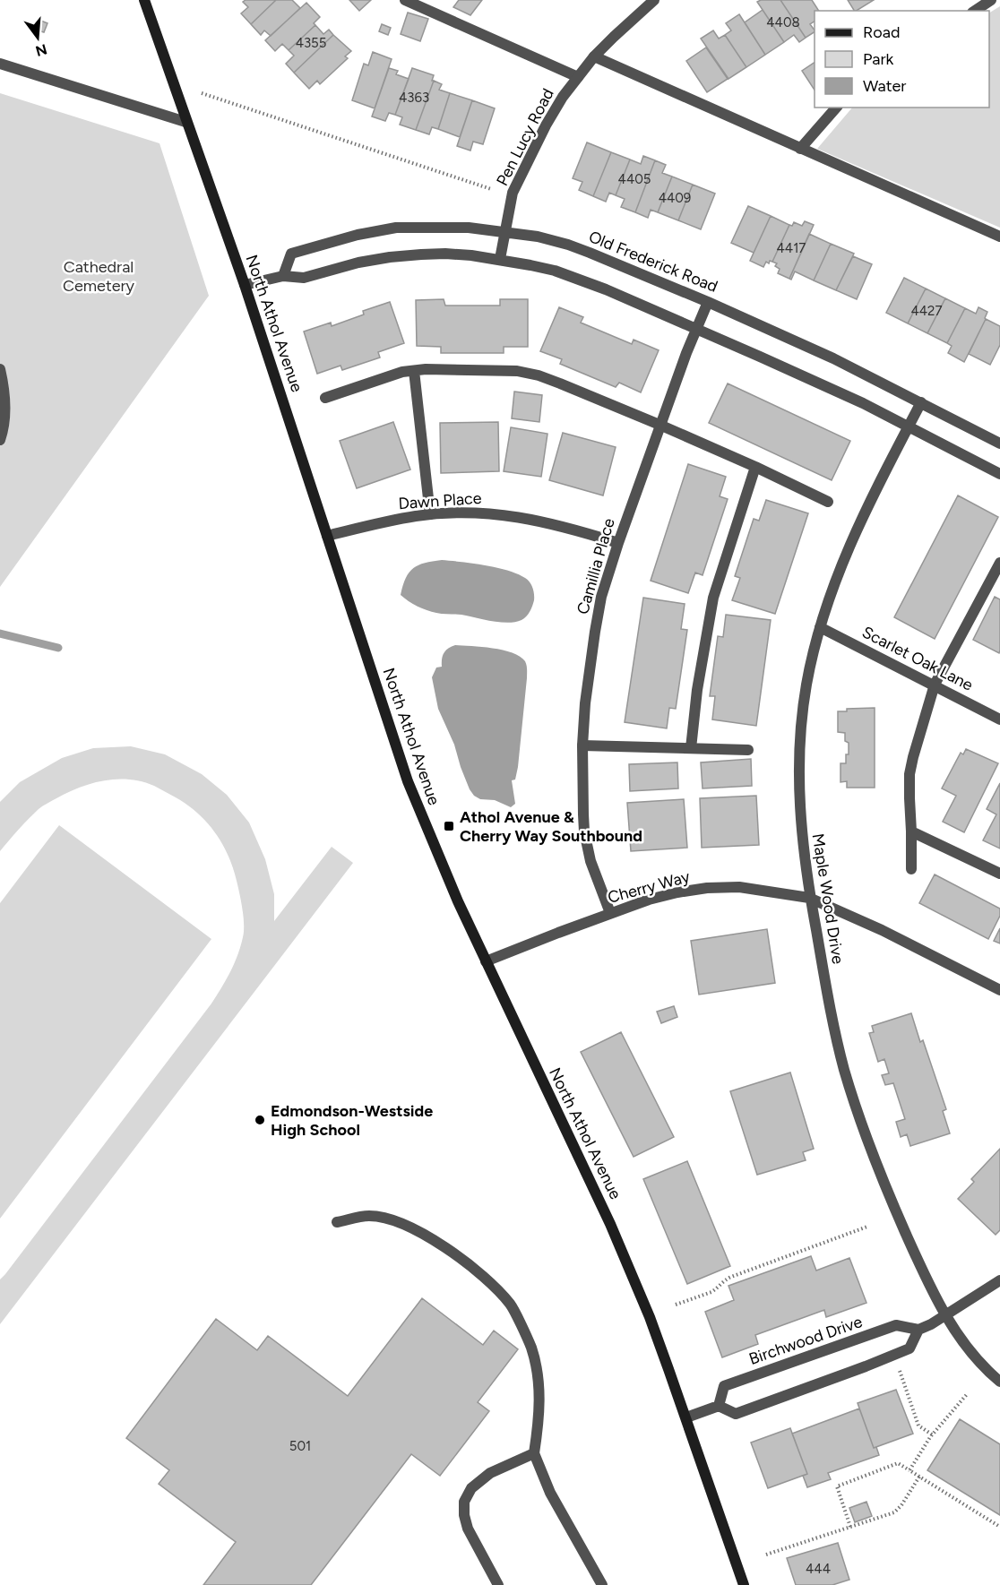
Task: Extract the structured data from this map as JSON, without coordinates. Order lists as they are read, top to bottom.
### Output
{
  "streets": {
    "street": [
      "Pen Lucy Road",
      "Old Frederick Road",
      "North Athol Avenue",
      "Dawn Place",
      "Camillia Place",
      "Scarlet Oak Lane",
      "Cherry Way",
      "Maple Wood Drive",
      "Birchwood Drive"
    ]
  },
  "crossings": [
    ["Pen Lucy Road", "Old Frederick Road"],
    ["Old Frederick Road", "Camillia Place"],
    ["Old Frederick Road", "Maple Wood Drive"],
    ["North Athol Avenue", "Dawn Place"],
    ["North Athol Avenue", "Cherry Way"],
    ["Dawn Place", "Camillia Place"],
    ["Camillia Place", "Cherry Way"],
    ["Scarlet Oak Lane", "Maple Wood Drive"],
    ["Cherry Way", "Maple Wood Drive"]
  ],
  "parks": ["Cathedral Cemetery"],
  "places": {
    "transit": ["Athol Avenue & Cherry Way Southbound"],
    "other": ["Edmondson-Westside High School"]
  },
  "house_numbers": [
    "4408",
    "4355",
    "4363",
    "4405",
    "4409",
    "4417",
    "4427",
    "501",
    "444"
  ],
  "legend": ["Road", "Park", "Water"],
  "north": "bottom"
}
